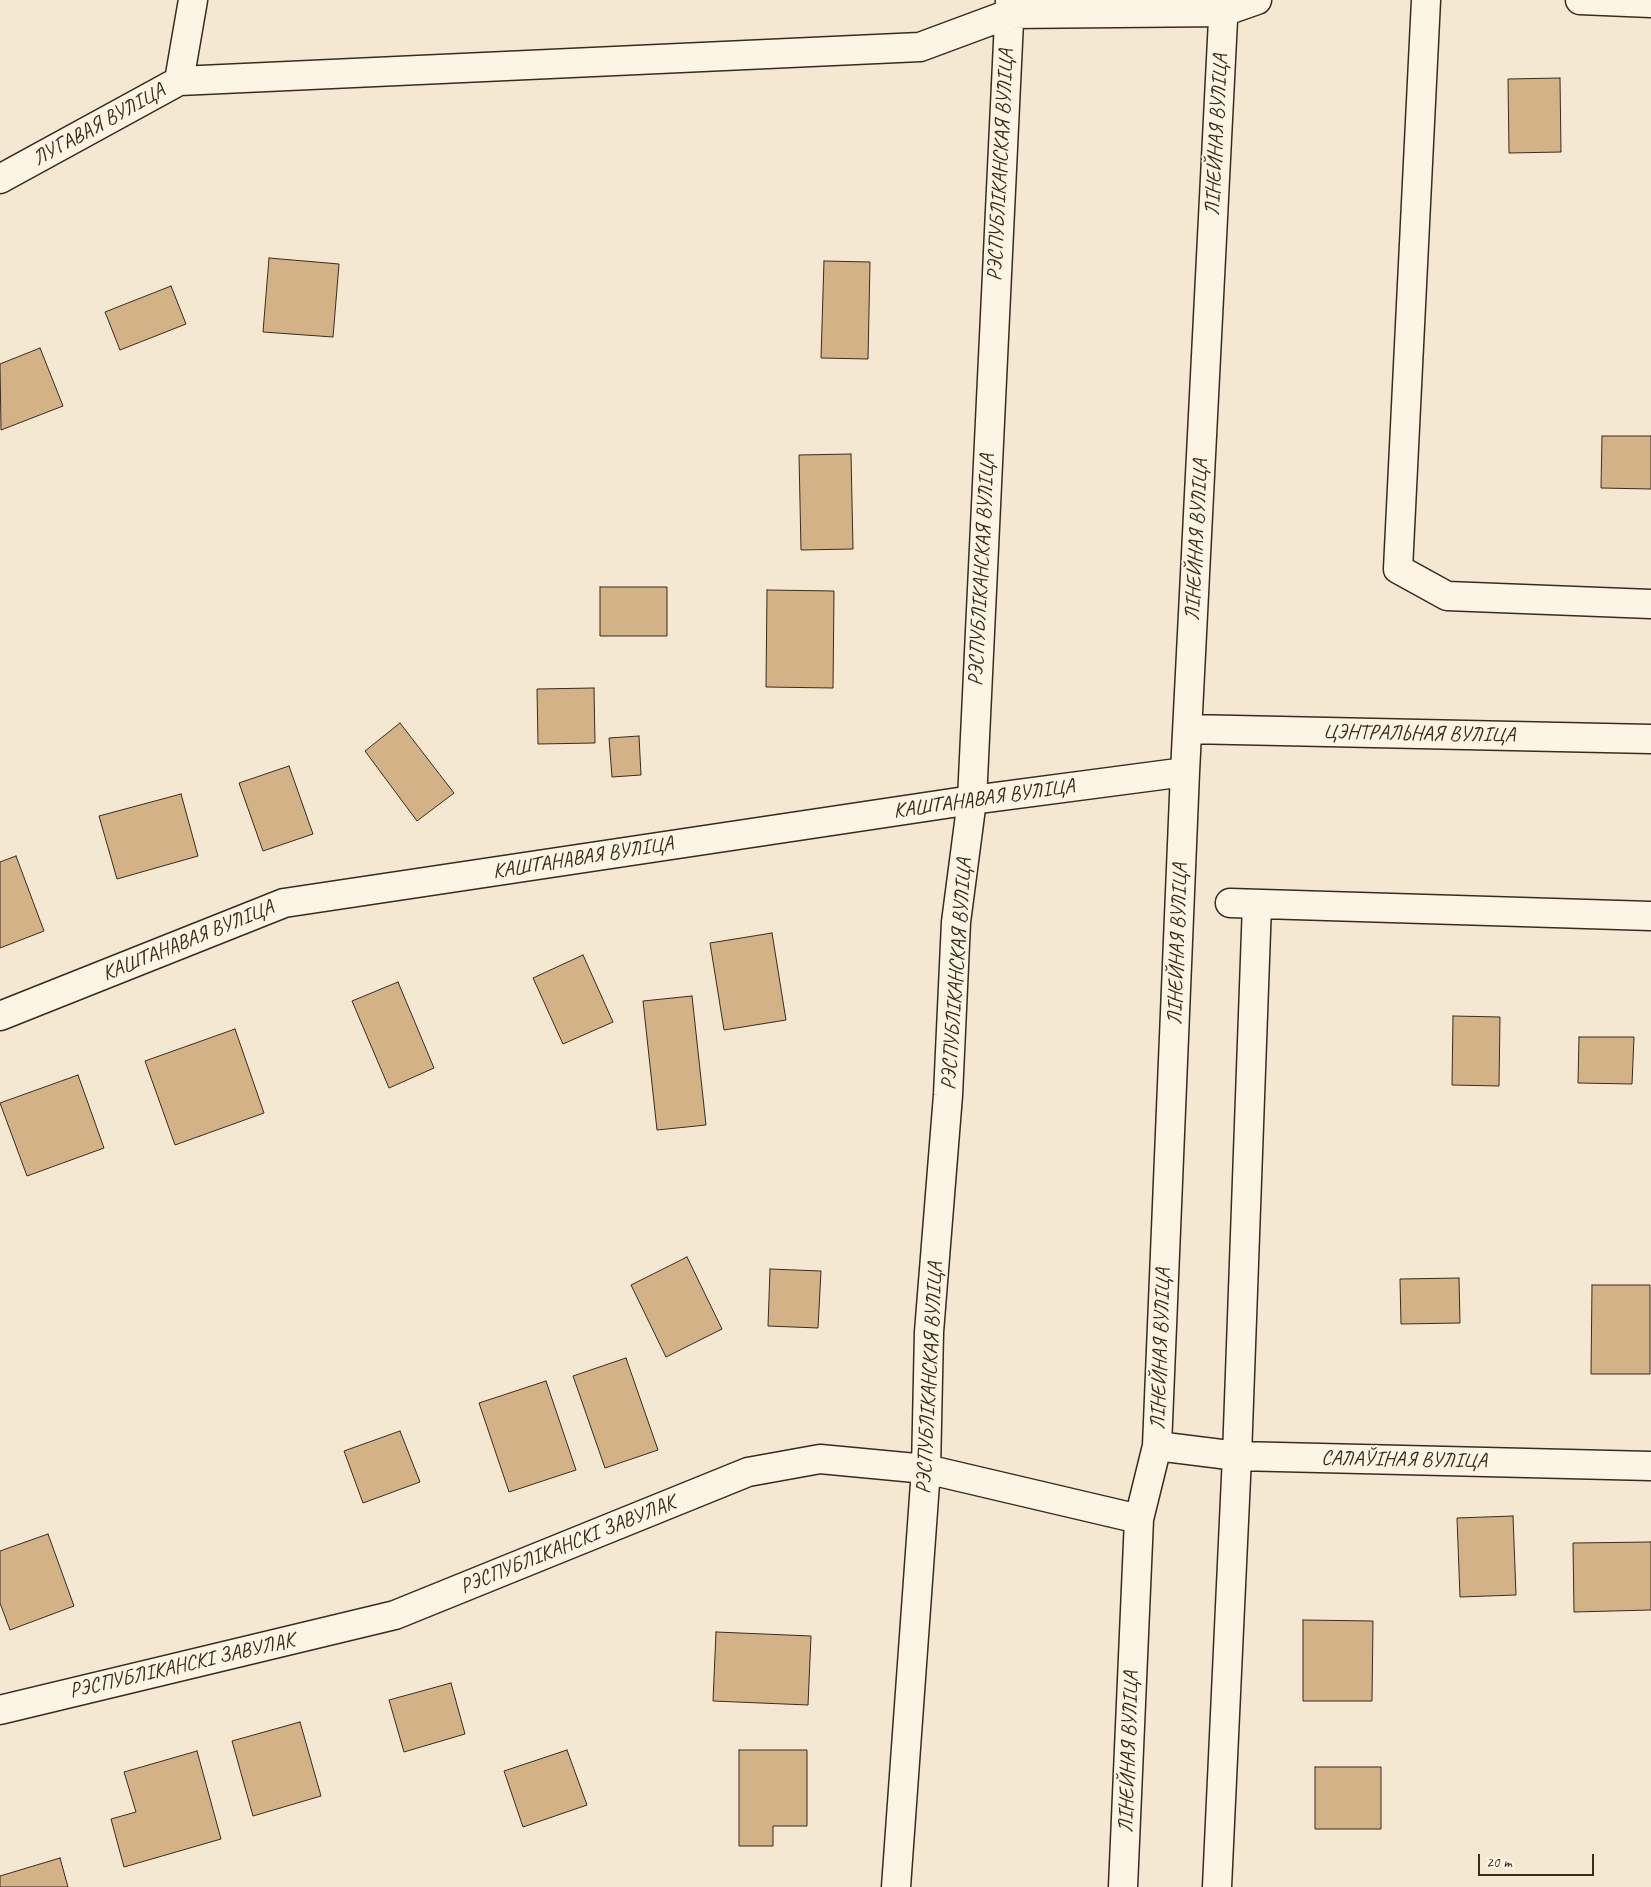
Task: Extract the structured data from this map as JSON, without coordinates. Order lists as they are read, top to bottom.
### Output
{
  "streets": {
    "street": [
      "ЛУГАВАЯ ВУЛІЦА",
      "ЛІНЕЙНАЯ ВУЛІЦА",
      "РЭСПУБЛІКАНСКАЯ ВУЛІЦА",
      "ЦЭНТРАЛЬНАЯ ВУЛІЦА",
      "КАШТАНАВАЯ ВУЛІЦА",
      "САЛАЎІНАЯ ВУЛІЦА",
      "РЭСПУБЛІКАНСКІ ЗАВУЛАК"
    ]
  },
  "crossings": [
    ["ЛІНЕЙНАЯ ВУЛІЦА", "ЦЭНТРАЛЬНАЯ ВУЛІЦА"],
    ["ЛІНЕЙНАЯ ВУЛІЦА", "КАШТАНАВАЯ ВУЛІЦА"],
    ["ЛІНЕЙНАЯ ВУЛІЦА", "САЛАЎІНАЯ ВУЛІЦА"],
    ["ЛІНЕЙНАЯ ВУЛІЦА", "РЭСПУБЛІКАНСКІ ЗАВУЛАК"],
    ["РЭСПУБЛІКАНСКАЯ ВУЛІЦА", "КАШТАНАВАЯ ВУЛІЦА"],
    ["РЭСПУБЛІКАНСКАЯ ВУЛІЦА", "РЭСПУБЛІКАНСКІ ЗАВУЛАК"]
  ],
  "scale_bar": "20 m"
}
